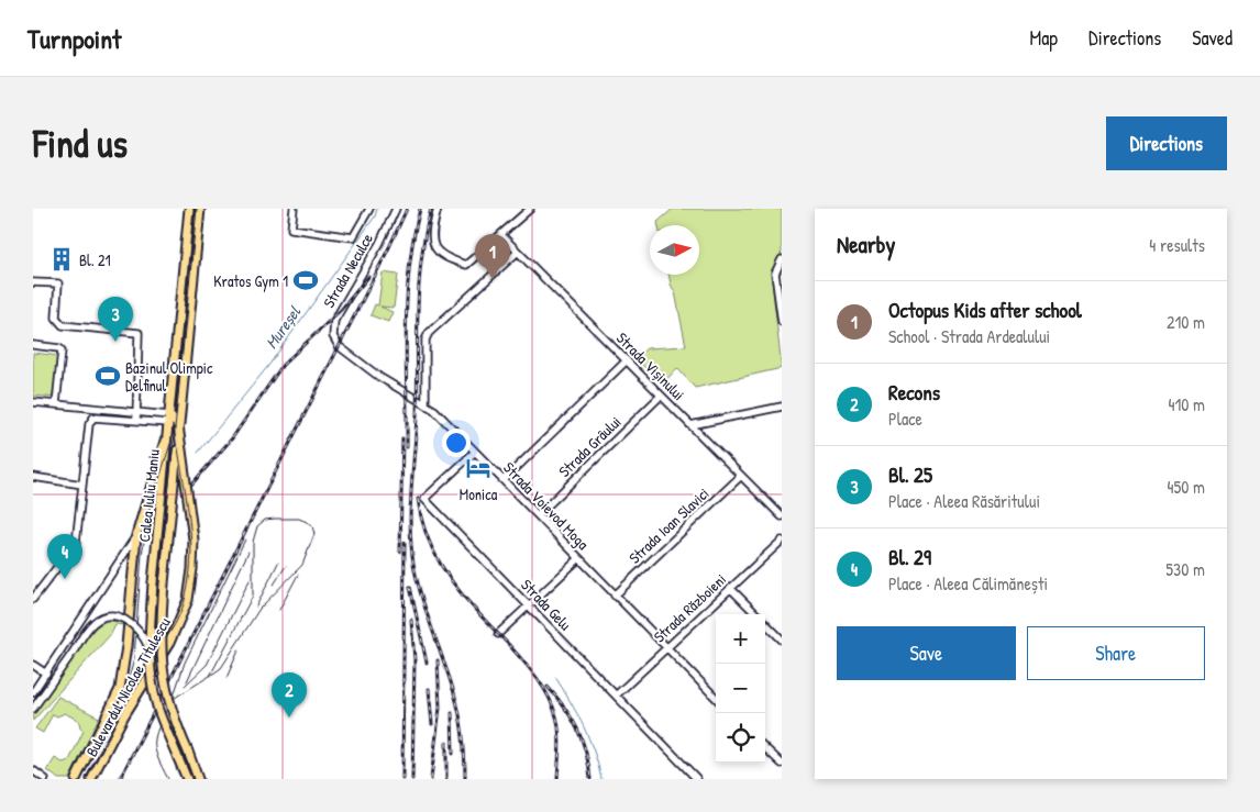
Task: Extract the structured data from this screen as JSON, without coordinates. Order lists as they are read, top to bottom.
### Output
{
  "streets": {
    "main road": ["Calea Iuliu Maniu", "Bulevardul Nicolae Titulescu"],
    "street": [
      "Strada Neculce",
      "Strada Vișinului",
      "Strada Grâului",
      "Strada Voievod Moga",
      "Strada Ioan Slavici",
      "Strada Gelu",
      "Strada Războieni"
    ]
  },
  "crossings": [
    ["Strada Neculce", "Strada Voievod Moga"],
    ["Strada Vișinului", "Strada Grâului"],
    ["Strada Vișinului", "Strada Ioan Slavici"],
    ["Strada Grâului", "Strada Voievod Moga"],
    ["Calea Iuliu Maniu", "Bulevardul Nicolae Titulescu"],
    ["Strada Voievod Moga", "Strada Ioan Slavici"],
    ["Strada Voievod Moga", "Strada Gelu"],
    ["Strada Voievod Moga", "Strada Războieni"],
    ["Strada Gelu", "Strada Războieni"]
  ],
  "water": ["Mureșel"],
  "places": {
    "building": ["Bl. 21"],
    "sports": ["Kratos Gym 1", "Bazinul Olimpic Delfinul"],
    "hotel": ["Monica"]
  },
  "north": "right",
  "page": {
    "header": "Turnpoint",
    "nav": ["Map", "Directions", "Saved"],
    "buttons": [
      "Directions",
      ["Save", "Share"]
    ],
    "title": "Find us",
    "heading": ["Nearby", "4 results"],
    "pins": [
      "1",
      "3",
      "4",
      "2"
    ],
    "list": [
      {
        "mark": "1",
        "name": "Octopus Kids after school",
        "note": "School · Strada Ardealului",
        "value": "210 m"
      },
      {
        "mark": "2",
        "name": "Recons",
        "note": "Place",
        "value": "410 m"
      },
      {
        "mark": "3",
        "name": "Bl. 25",
        "note": "Place · Aleea Răsăritului",
        "value": "450 m"
      },
      {
        "mark": "4",
        "name": "Bl. 29",
        "note": "Place · Aleea Călimănești",
        "value": "530 m"
      }
    ],
    "map_buttons": ["+", "−"]
  }
}
